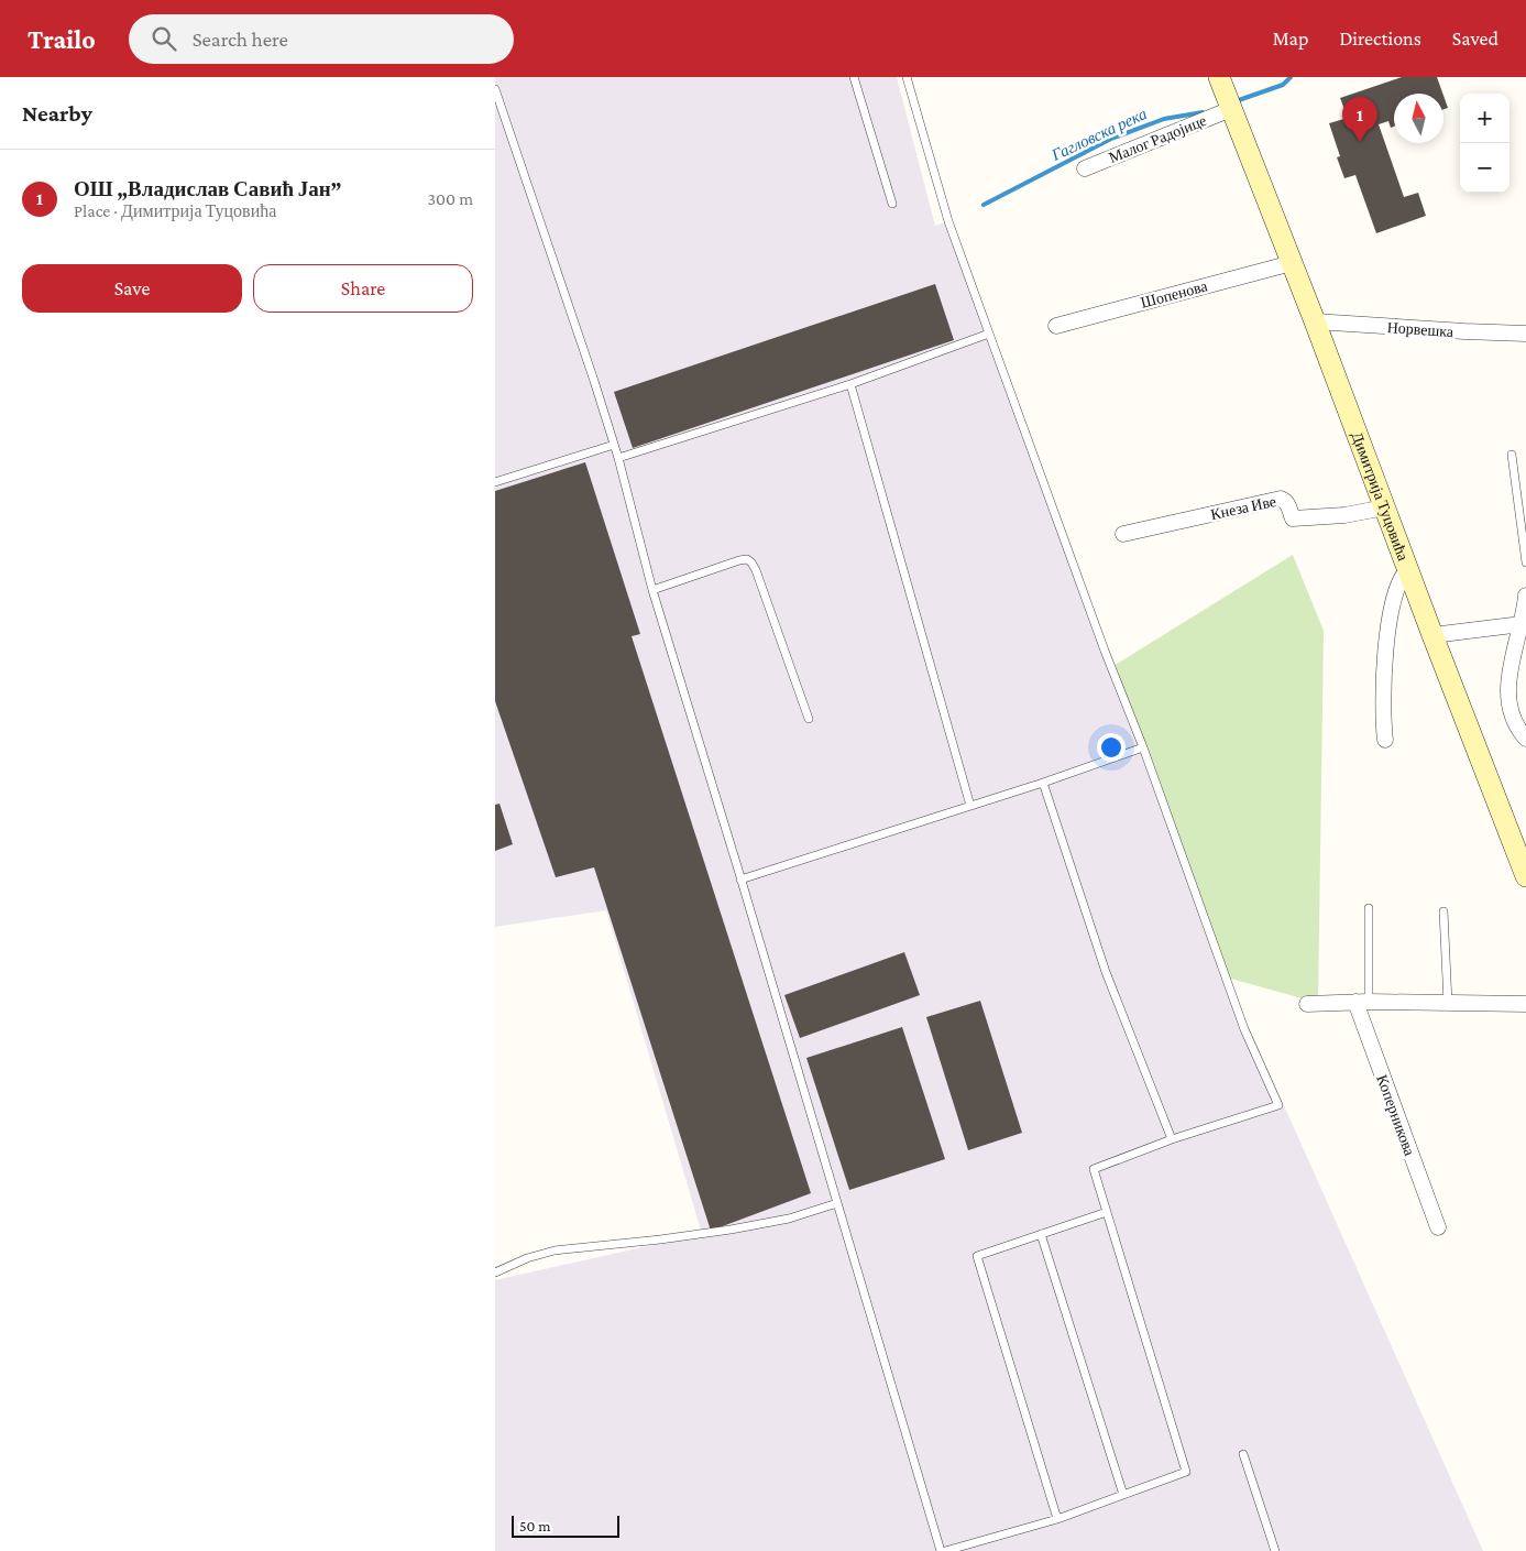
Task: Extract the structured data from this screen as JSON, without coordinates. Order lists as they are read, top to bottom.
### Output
{
  "streets": {
    "street": [
      "Малог Радојице",
      "Шопенова",
      "Норвешка",
      "Димитрија Туцовића",
      "Кнеза Иве",
      "Коперникова"
    ]
  },
  "crossings": [
    ["Малог Радојице", "Димитрија Туцовића"],
    ["Шопенова", "Димитрија Туцовића"],
    ["Норвешка", "Димитрија Туцовића"],
    ["Димитрија Туцовића", "Кнеза Иве"]
  ],
  "water": ["Гагловска река"],
  "scale_bar": "50 m",
  "north": "top",
  "page": {
    "header": "Trailo",
    "search": "Search here",
    "nav": ["Map", "Directions", "Saved"],
    "heading": "Nearby",
    "map_buttons": ["+", "−"],
    "pins": "1",
    "list": [
      {
        "mark": "1",
        "name": "ОШ „Владислав Савић Јан”",
        "note": "Place · Димитрија Туцовића",
        "value": "300 m"
      }
    ],
    "buttons": ["Save", "Share"],
    "scale": "50 m"
  }
}
